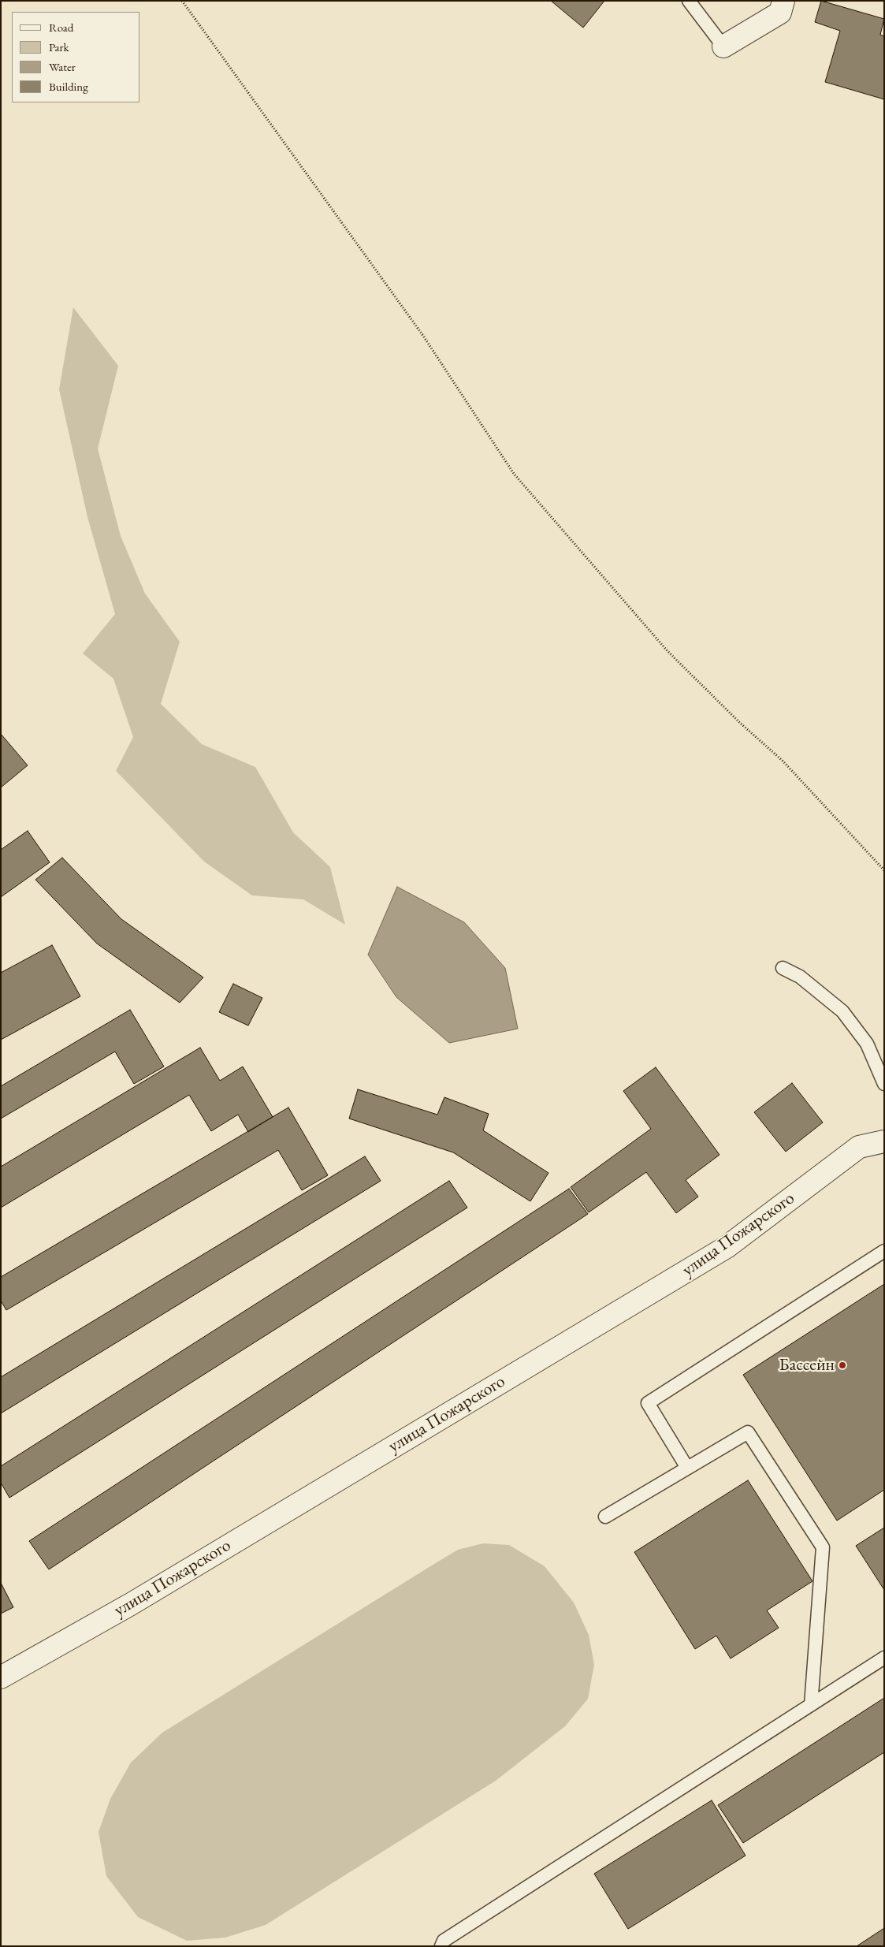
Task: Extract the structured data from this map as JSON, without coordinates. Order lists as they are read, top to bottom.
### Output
{
  "streets": {
    "street": ["улица Пожарского"]
  },
  "places": ["Бассейн"],
  "legend": [
    "Road",
    "Park",
    "Water",
    "Building"
  ]
}
